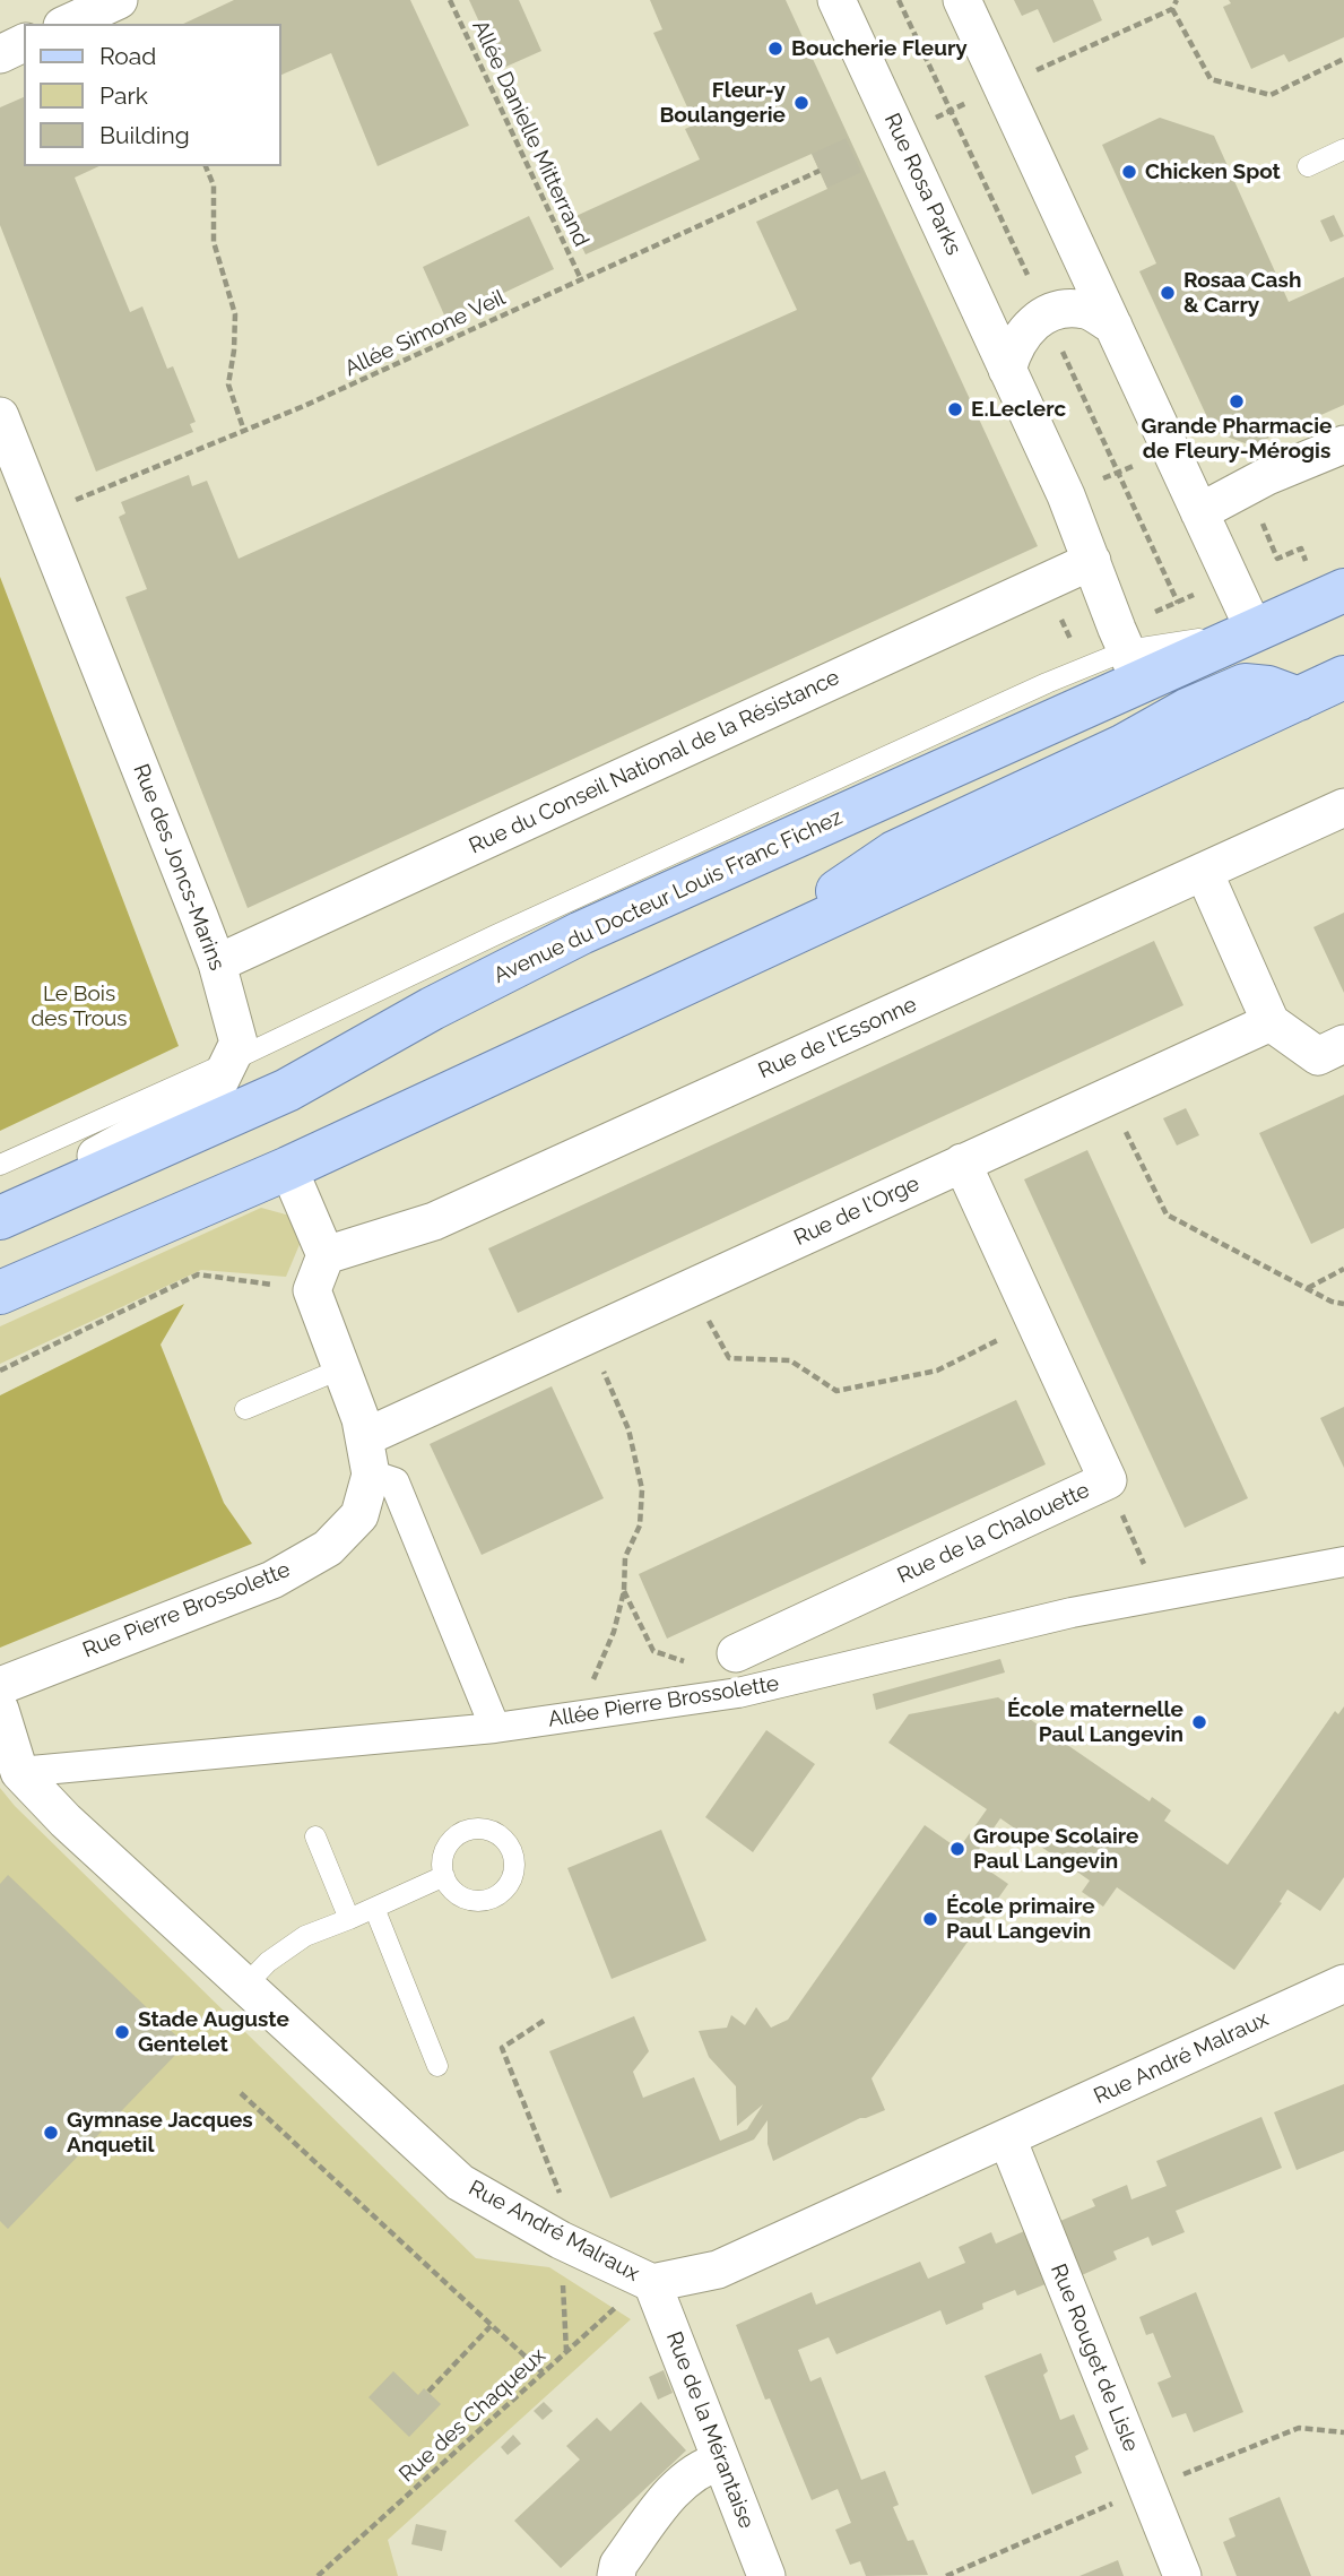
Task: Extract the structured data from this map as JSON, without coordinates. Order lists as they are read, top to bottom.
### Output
{
  "streets": {
    "main road": ["Avenue du Docteur Louis Franc Fichez"],
    "street": [
      "Rue Rosa Parks",
      "Rue du Conseil National de la Résistance",
      "Rue des Joncs-Marins",
      "Rue de l'Essonne",
      "Rue de l'Orge",
      "Rue de la Chalouette",
      "Rue Pierre Brossolette",
      "Allée Pierre Brossolette",
      "Rue André Malraux",
      "Rue Rouget de Lisle",
      "Rue de la Mérantaise"
    ],
    "path": ["Allée Danielle Mitterrand", "Allée Simone Veil", "Rue des Chaqueux"]
  },
  "crossings": [
    ["Allée Danielle Mitterrand", "Allée Simone Veil"],
    ["Rue Rosa Parks", "Rue du Conseil National de la Résistance"],
    ["Rue Rosa Parks", "Avenue du Docteur Louis Franc Fichez"],
    ["Allée Simone Veil", "Rue des Joncs-Marins"],
    ["Rue du Conseil National de la Résistance", "Rue des Joncs-Marins"],
    ["Rue de l'Orge", "Rue de la Chalouette"],
    ["Allée Pierre Brossolette", "Rue André Malraux"],
    ["Rue André Malraux", "Rue Rouget de Lisle"],
    ["Rue André Malraux", "Rue des Chaqueux"],
    ["Rue André Malraux", "Rue de la Mérantaise"],
    ["Rue des Chaqueux", "Rue de la Mérantaise"]
  ],
  "parks": ["Le Bois des Trous"],
  "places": [
    "Boucherie Fleury",
    "Fleur-y Boulangerie",
    "Chicken Spot",
    "Rosaa Cash & Carry",
    "Grande Pharmacie de Fleury-Mérogis",
    "E.Leclerc",
    "École maternelle Paul Langevin",
    "Groupe Scolaire Paul Langevin",
    "École primaire Paul Langevin",
    "Stade Auguste Gentelet",
    "Gymnase Jacques Anquetil"
  ],
  "legend": ["Road", "Park", "Building"]
}
